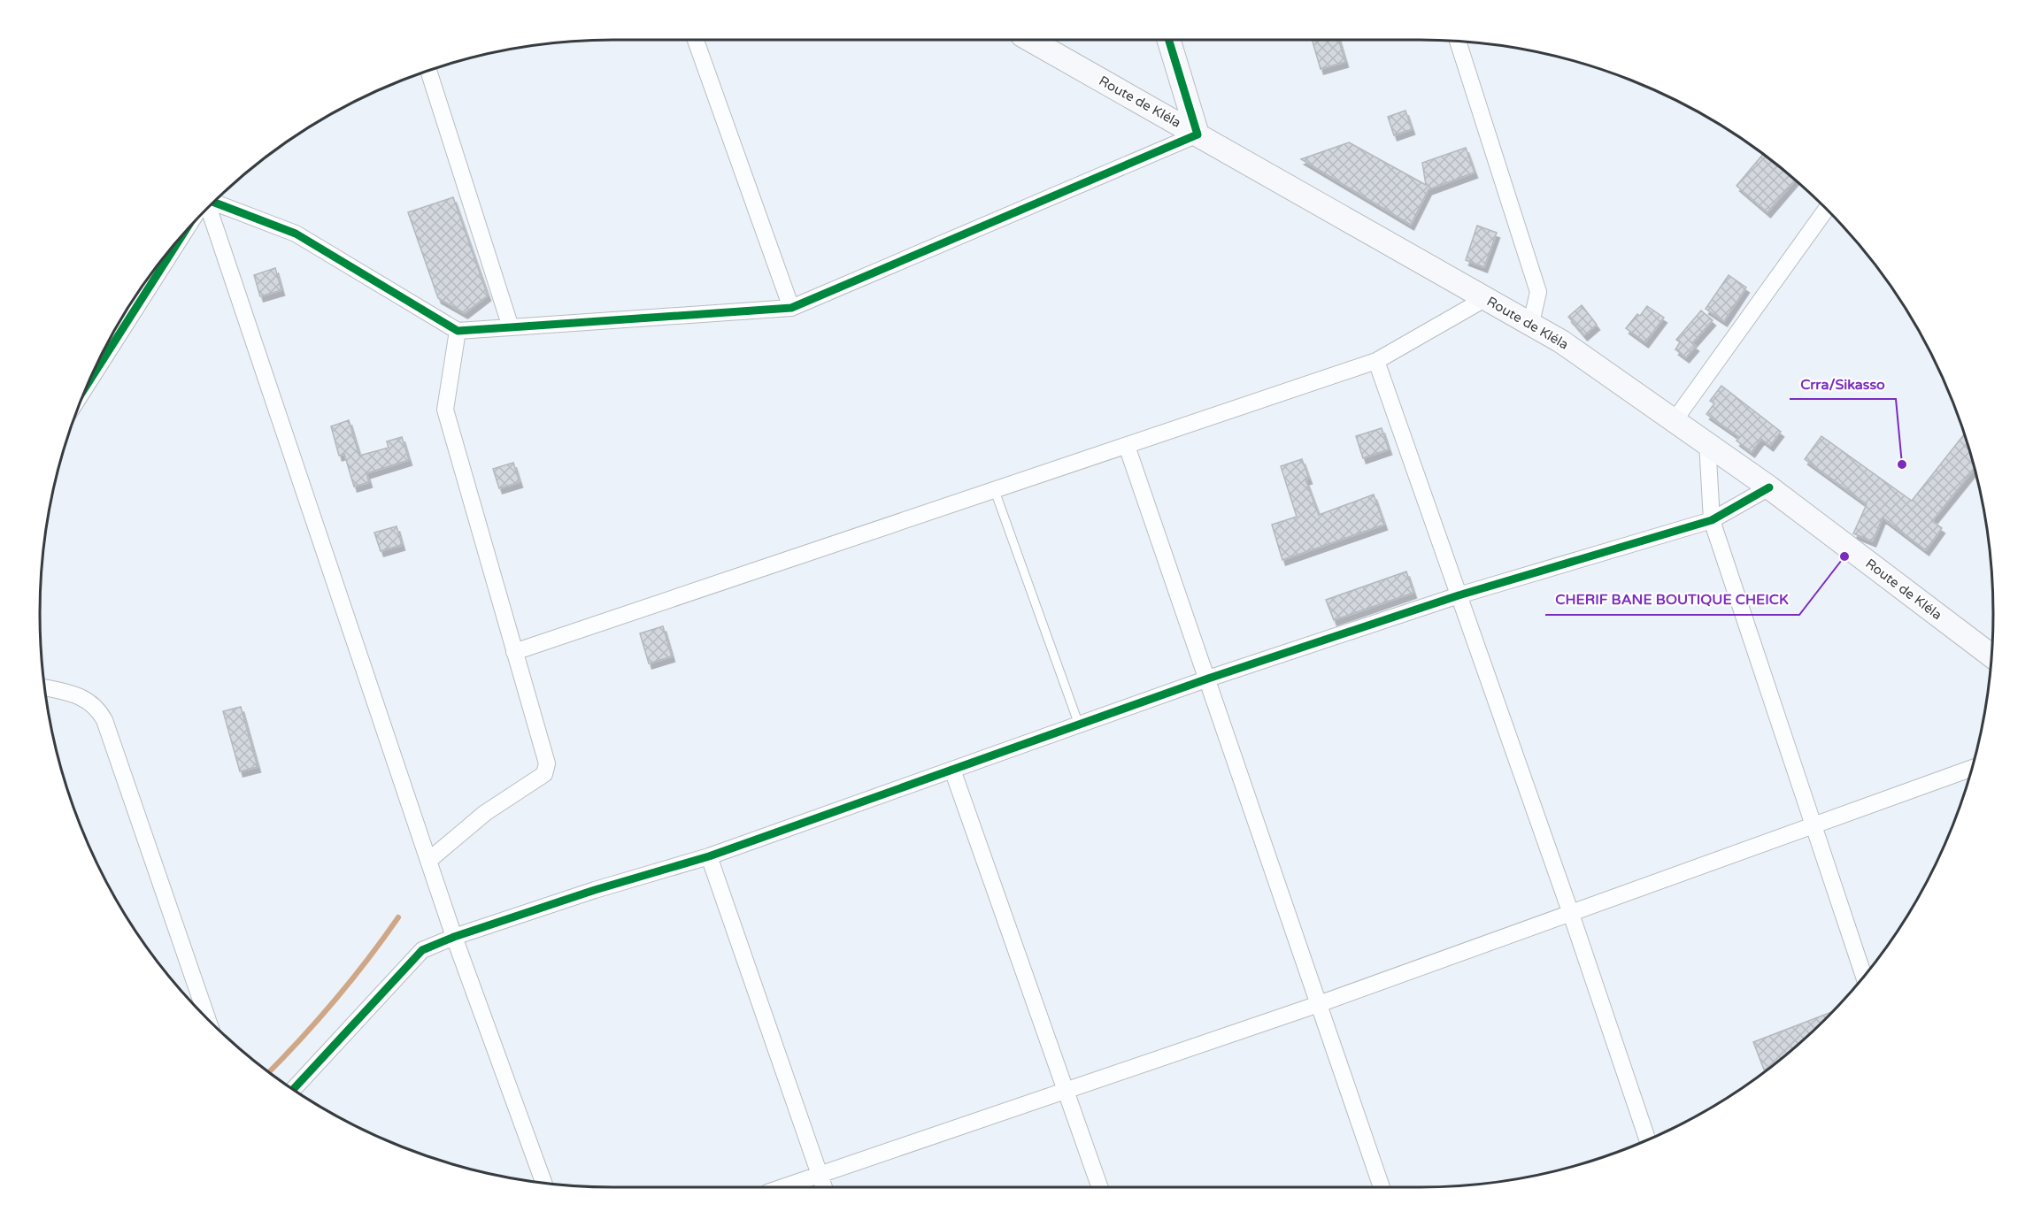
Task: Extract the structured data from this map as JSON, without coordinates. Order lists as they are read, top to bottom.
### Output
{
  "streets": {
    "main road": ["Route de Kléla"]
  },
  "places": ["Crra/Sikasso", "CHERIF BANE BOUTIQUE CHEICK"]
}
